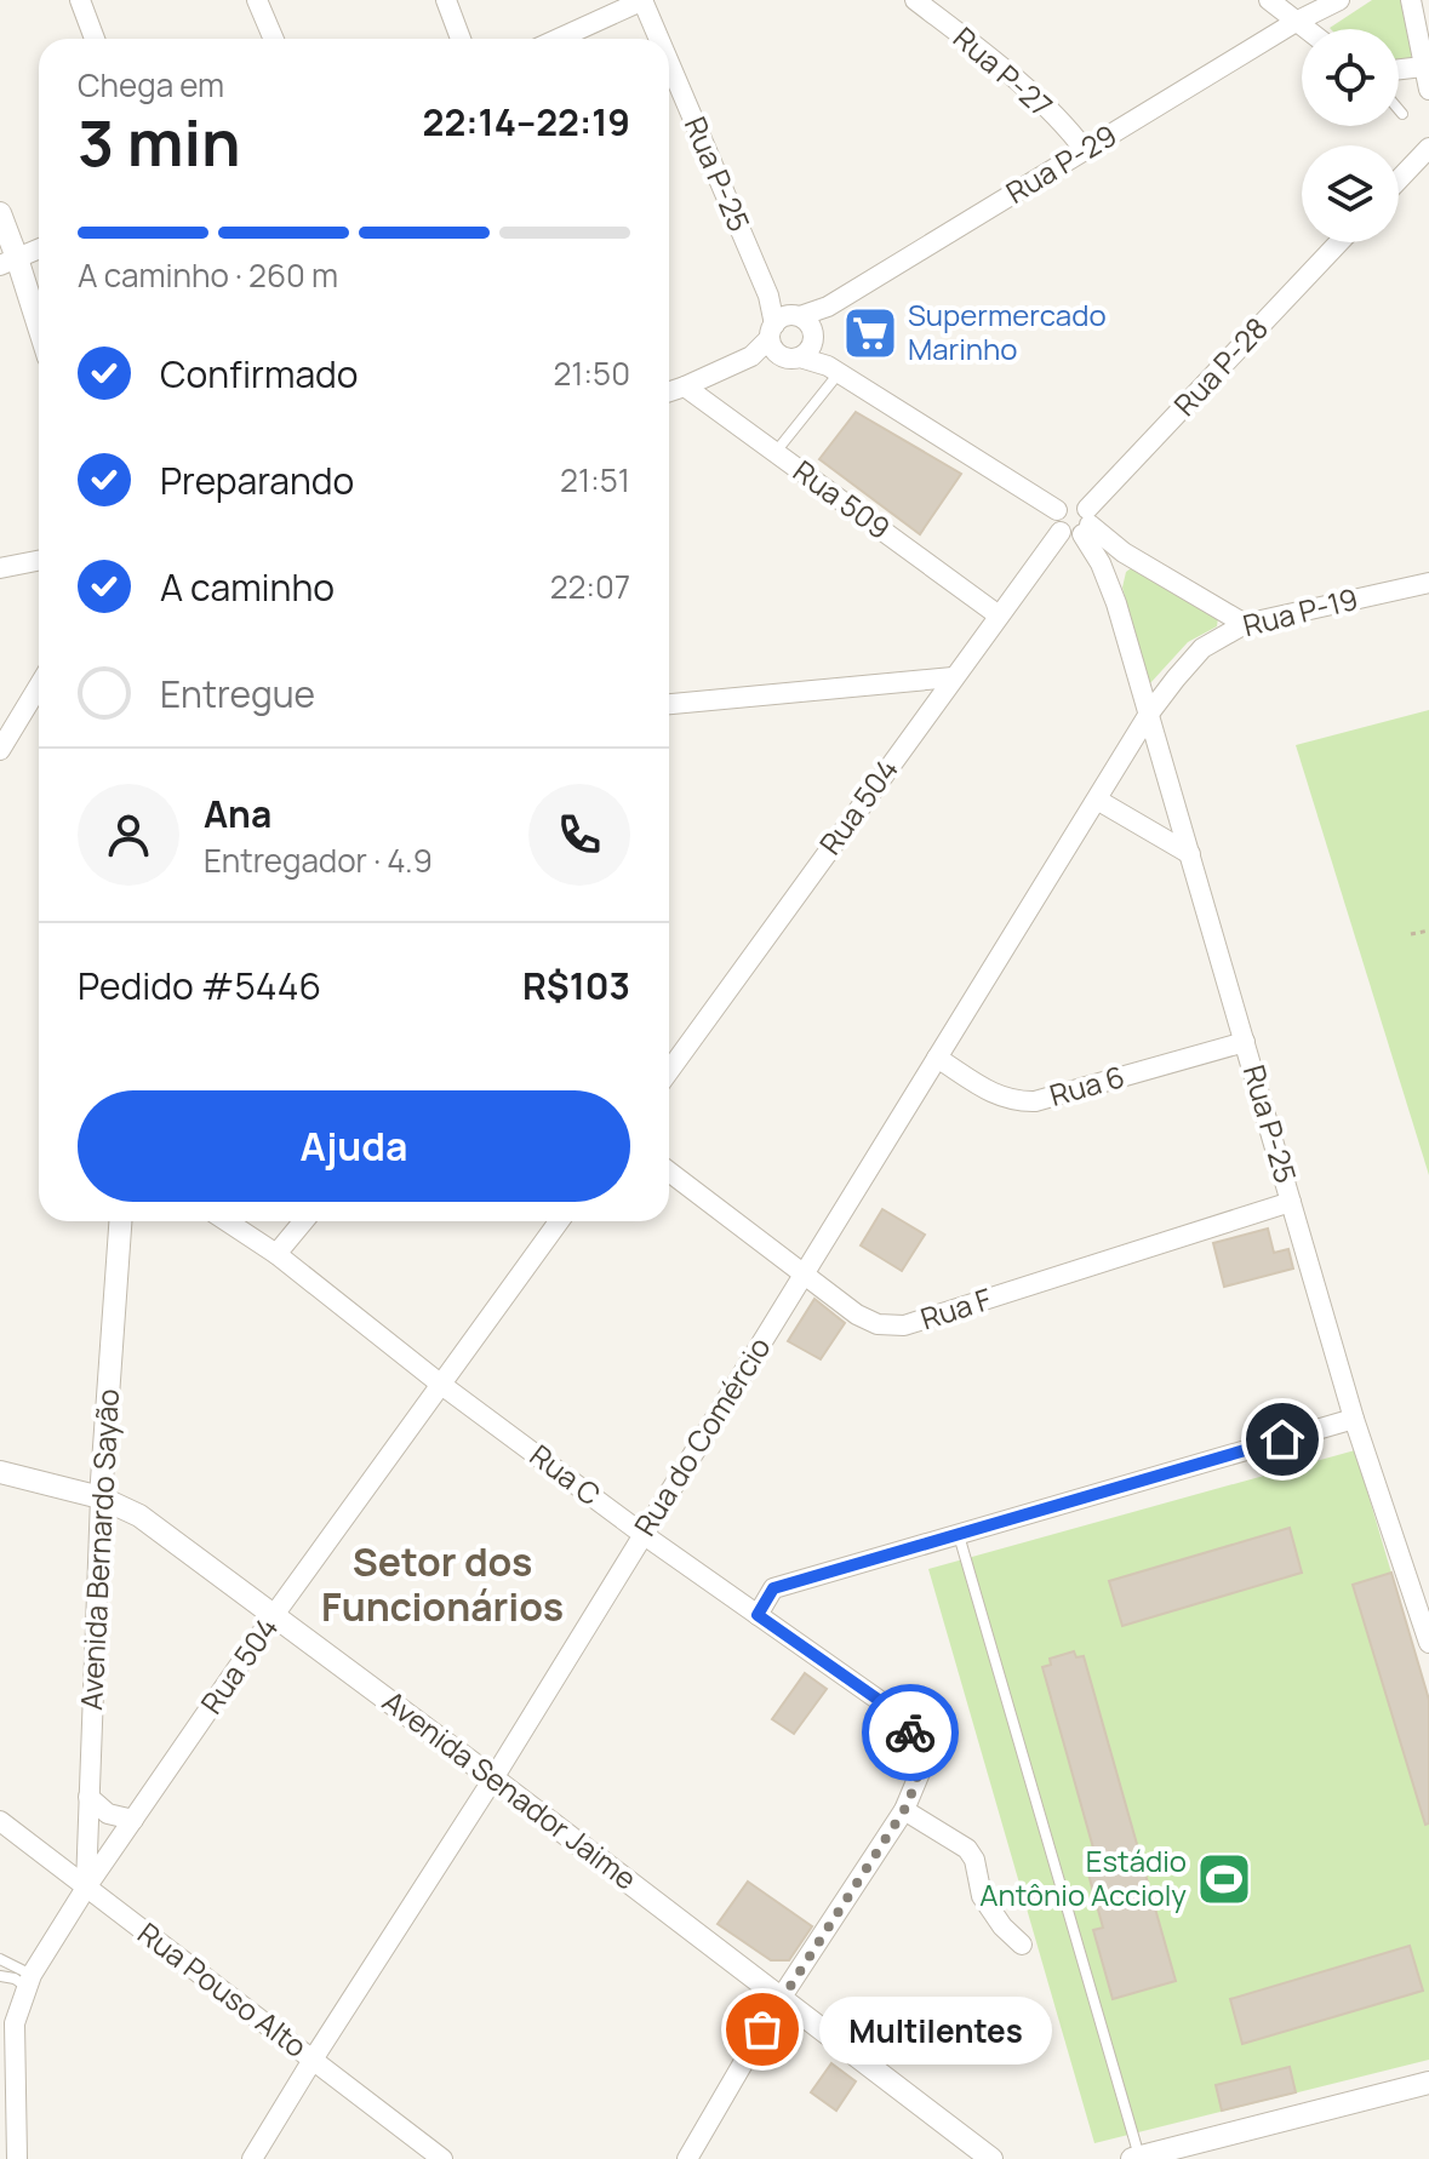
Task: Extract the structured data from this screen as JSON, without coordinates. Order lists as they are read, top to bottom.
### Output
{
  "streets": {
    "street": [
      "Rua P-27",
      "Rua P-29",
      "Rua P-25",
      "Rua P-28",
      "Rua 509",
      "Rua P-19",
      "Rua 504",
      "Rua 6",
      "Rua F",
      "Rua do Comércio",
      "Rua C",
      "Avenida Bernardo Sayão",
      "Avenida Senador Jaime",
      "Rua Pouso Alto"
    ]
  },
  "crossings": [
    ["Rua P-27", "Rua P-29"],
    ["Rua P-29", "Rua P-25"],
    ["Rua P-25", "Rua P-28"],
    ["Rua P-25", "Rua P-19"],
    ["Rua P-25", "Rua 504"],
    ["Rua P-25", "Rua 6"],
    ["Rua P-25", "Rua F"],
    ["Rua P-25", "Rua do Comércio"],
    ["Rua P-28", "Rua 504"],
    ["Rua 509", "Rua 504"],
    ["Rua P-19", "Rua do Comércio"],
    ["Rua 504", "Rua C"],
    ["Rua 504", "Avenida Bernardo Sayão"],
    ["Rua 504", "Avenida Senador Jaime"],
    ["Rua 504", "Rua Pouso Alto"],
    ["Rua 6", "Rua do Comércio"],
    ["Rua F", "Rua do Comércio"],
    ["Rua do Comércio", "Rua C"],
    ["Rua do Comércio", "Avenida Senador Jaime"],
    ["Rua do Comércio", "Rua Pouso Alto"],
    ["Avenida Bernardo Sayão", "Avenida Senador Jaime"],
    ["Avenida Bernardo Sayão", "Rua Pouso Alto"]
  ],
  "districts": ["Setor dos Funcionários"],
  "places": {
    "supermarket": ["Supermercado Marinho"],
    "sports": ["Estádio Antônio Accioly"],
    "other": ["Multilentes"]
  },
  "page": {
    "heading": ["3 min", "Chega em", "22:14–22:19"],
    "panel": [
      "Ana",
      "Entregador · 4.9",
      "Pedido #5446",
      "R$103"
    ],
    "bar": "A caminho · 260 m",
    "list": [
      ["Confirmado", "21:50"],
      ["Preparando", "21:51"],
      ["A caminho", "22:07"],
      "Entregue"
    ],
    "buttons": "Ajuda",
    "bubble": "Multilentes"
  }
}
